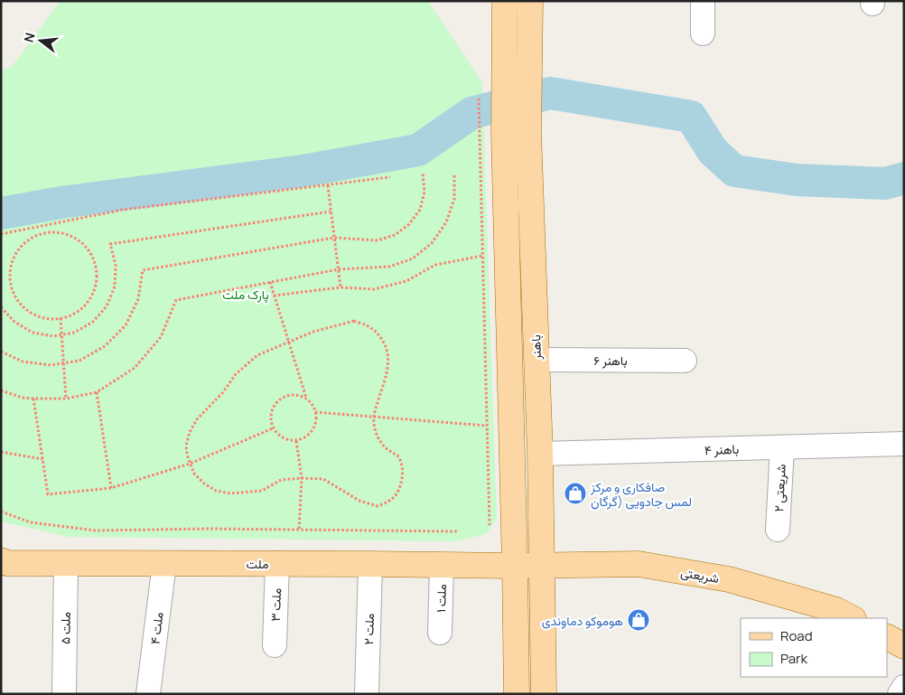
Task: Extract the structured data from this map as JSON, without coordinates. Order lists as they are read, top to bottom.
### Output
{
  "streets": {
    "main road": ["باهنر", "ملت", "شریعتی"],
    "street": [
      "۶ باهنر",
      "۴ باهنر",
      "۲ شریعتی",
      "ملت ۱",
      "۳ ملت",
      "۵ ملت",
      "۴ ملت",
      "۲ ملت"
    ]
  },
  "crossings": [
    ["باهنر", "۶ باهنر"],
    ["باهنر", "۴ باهنر"],
    ["باهنر", "شریعتی"],
    ["۴ باهنر", "۲ شریعتی"],
    ["ملت", "شریعتی"],
    ["ملت", "ملت ۱"],
    ["ملت", "۳ ملت"],
    ["ملت", "۵ ملت"],
    ["ملت", "۴ ملت"],
    ["ملت", "۲ ملت"]
  ],
  "parks": ["پارک ملت"],
  "places": {
    "shop": ["صافکاری و مرکز لمس جادویی (گرگان", "هوموکو دماوندی"]
  },
  "legend": ["Road", "Park"],
  "north": "left"
}
